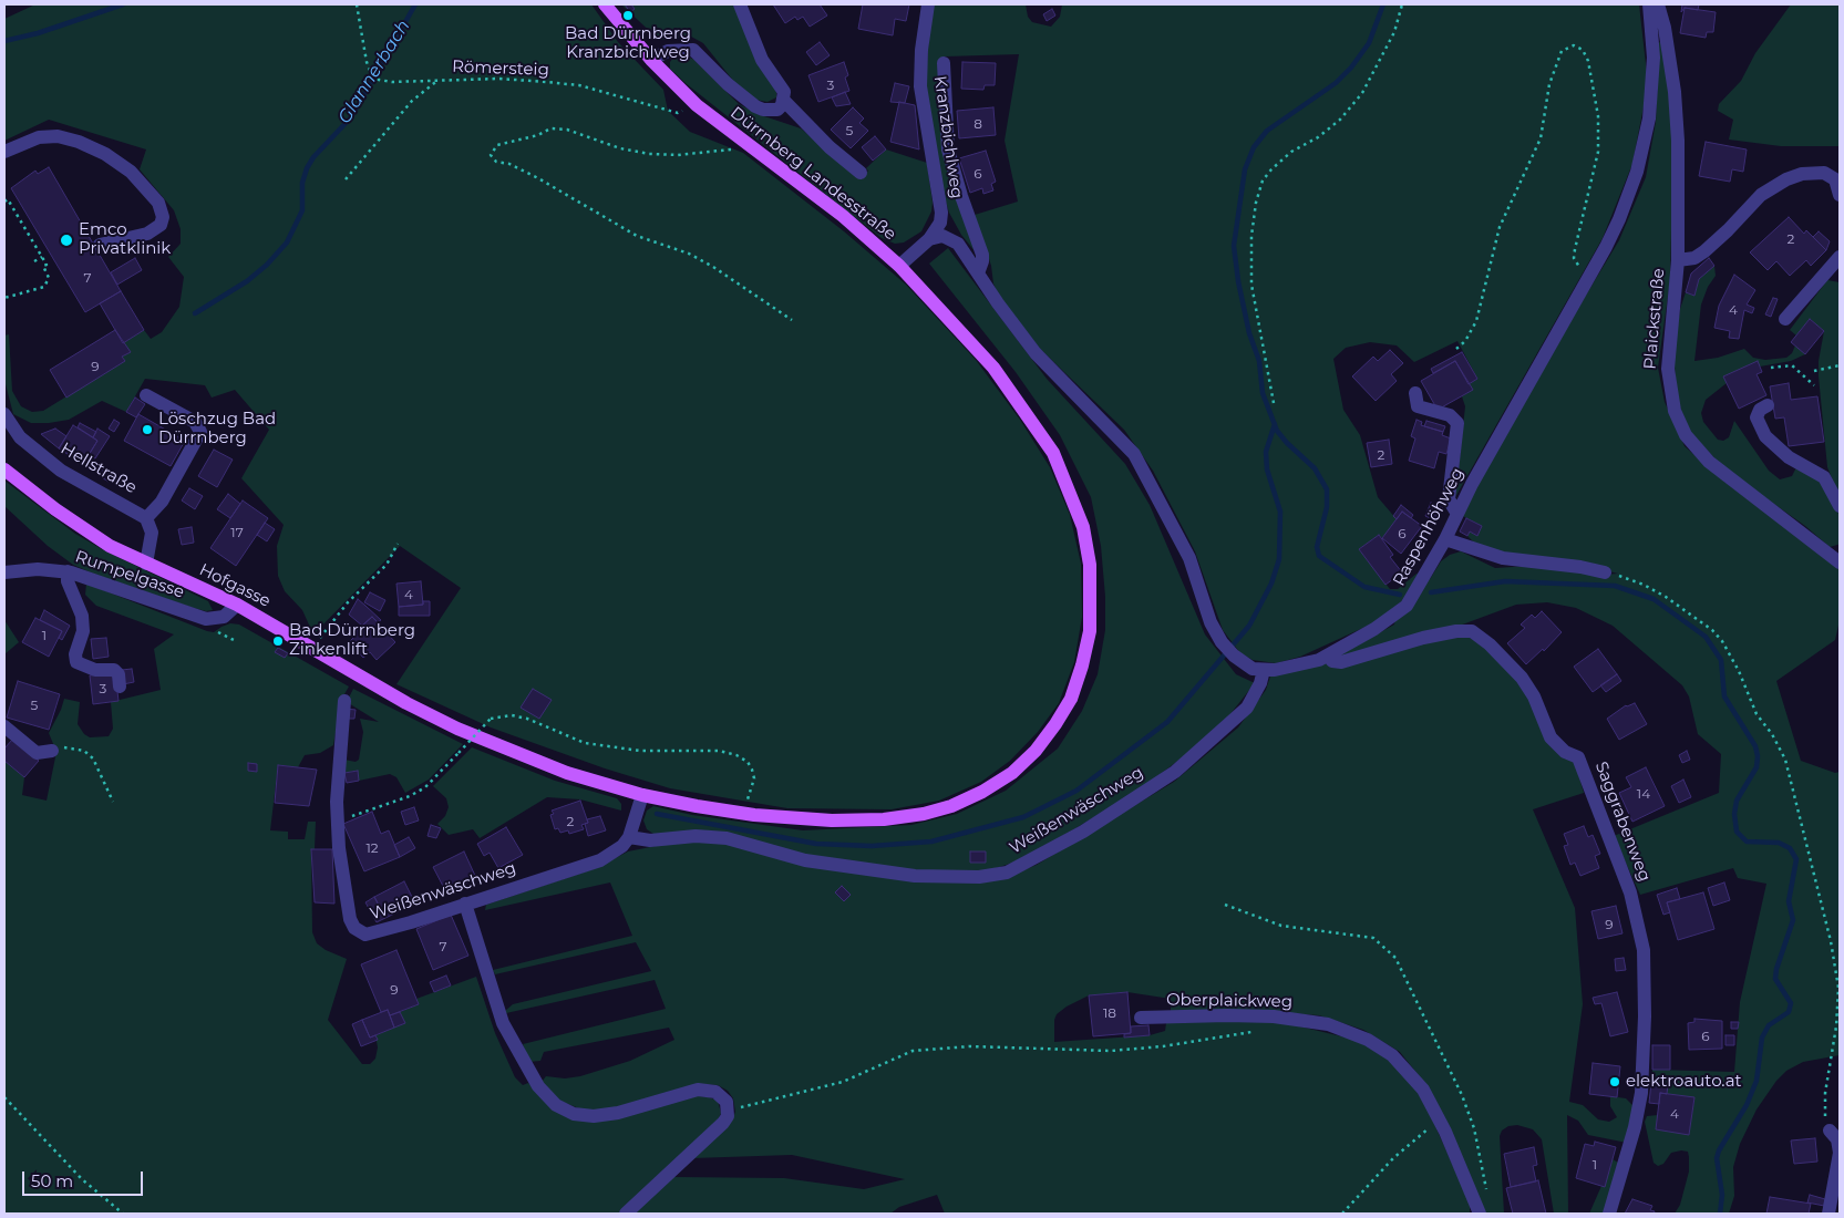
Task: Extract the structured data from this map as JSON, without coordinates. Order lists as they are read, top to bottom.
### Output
{
  "streets": {
    "main road": ["Dürrnberg Landesstraße", "Hofgasse"],
    "street": [
      "Kranzbichlweg",
      "Plaickstraße",
      "Hellstraße",
      "Raspenhöhweg",
      "Rumpelgasse",
      "Weißenwäschweg",
      "Saggrabenweg",
      "Oberplaickweg"
    ],
    "path": ["Römersteig"]
  },
  "crossings": [
    ["Römersteig", "Dürrnberg Landesstraße"],
    ["Kranzbichlweg", "Raspenhöhweg"],
    ["Dürrnberg Landesstraße", "Hofgasse"],
    ["Plaickstraße", "Raspenhöhweg"],
    ["Raspenhöhweg", "Weißenwäschweg"],
    ["Raspenhöhweg", "Saggrabenweg"],
    ["Rumpelgasse", "Hofgasse"]
  ],
  "water": ["Glannerbach"],
  "places": [
    "Bad Dürrnberg Kranzbichlweg",
    "Emco Privatklinik",
    "Löschzug Bad Dürrnberg",
    "Bad Dürrnberg Zinkenlift",
    "elektroauto.at"
  ],
  "house_numbers": [
    "3",
    "8",
    "5",
    "6",
    "2",
    "7",
    "4",
    "9",
    "2",
    "17",
    "6",
    "4",
    "1",
    "3",
    "5",
    "14",
    "2",
    "12",
    "9",
    "7",
    "9",
    "18",
    "6",
    "4",
    "1"
  ],
  "scale_bar": "50 m"
}
